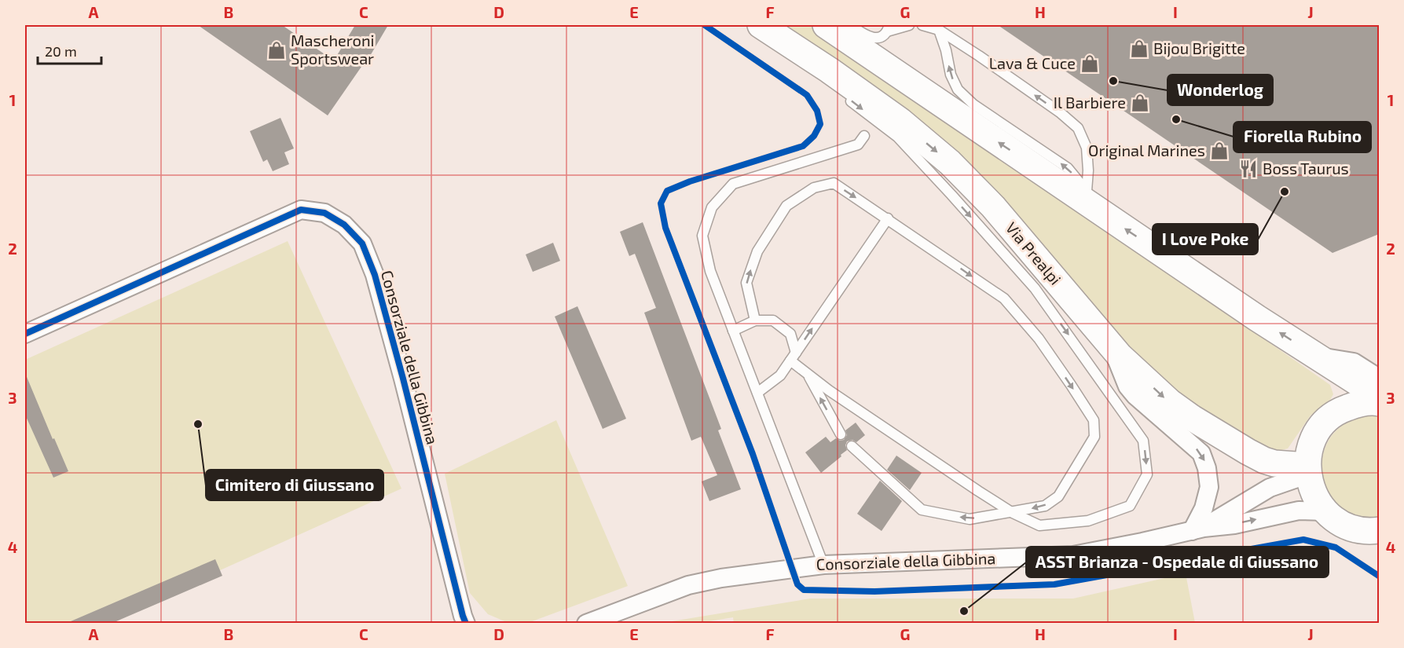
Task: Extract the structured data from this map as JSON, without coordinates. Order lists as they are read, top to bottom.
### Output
{
  "streets": {
    "main road": ["Via Prealpi"],
    "street": ["Consorziale della Gibbina"]
  },
  "places": {
    "shop": [
      "Bijou Brigitte",
      "Mascheroni Sportswear",
      "Lava & Cuce",
      "Il Barbiere",
      "Original Marines"
    ],
    "other": [
      "Wonderlog",
      "Fiorella Rubino",
      "I Love Poke",
      "Cimitero di Giussano",
      "ASST Brianza - Ospedale di Giussano"
    ],
    "restaurant": ["Boss Taurus"]
  },
  "scale_bar": "20 m",
  "grid": {
    "columns": [
      "A",
      "B",
      "C",
      "D",
      "E",
      "F",
      "G",
      "H",
      "I",
      "J"
    ],
    "rows": [
      "1",
      "2",
      "3",
      "4"
    ]
  }
}
